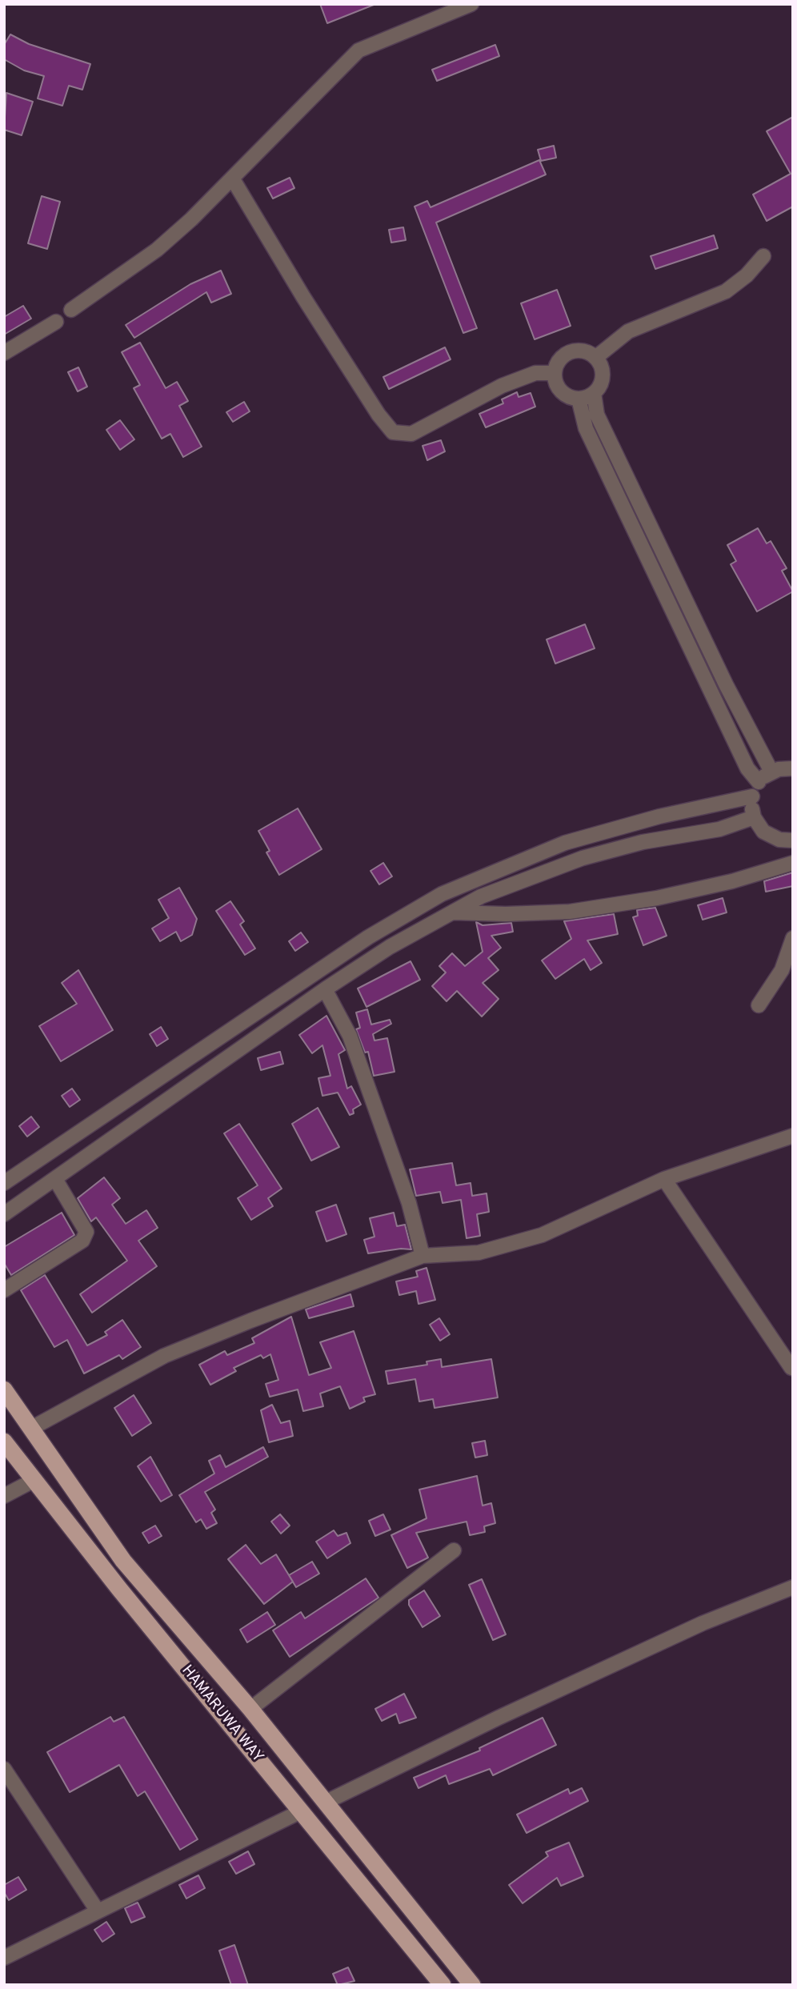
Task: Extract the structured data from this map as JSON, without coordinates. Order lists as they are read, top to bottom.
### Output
{
  "streets": {
    "main road": ["HAMARUWA WAY"]
  }
}
